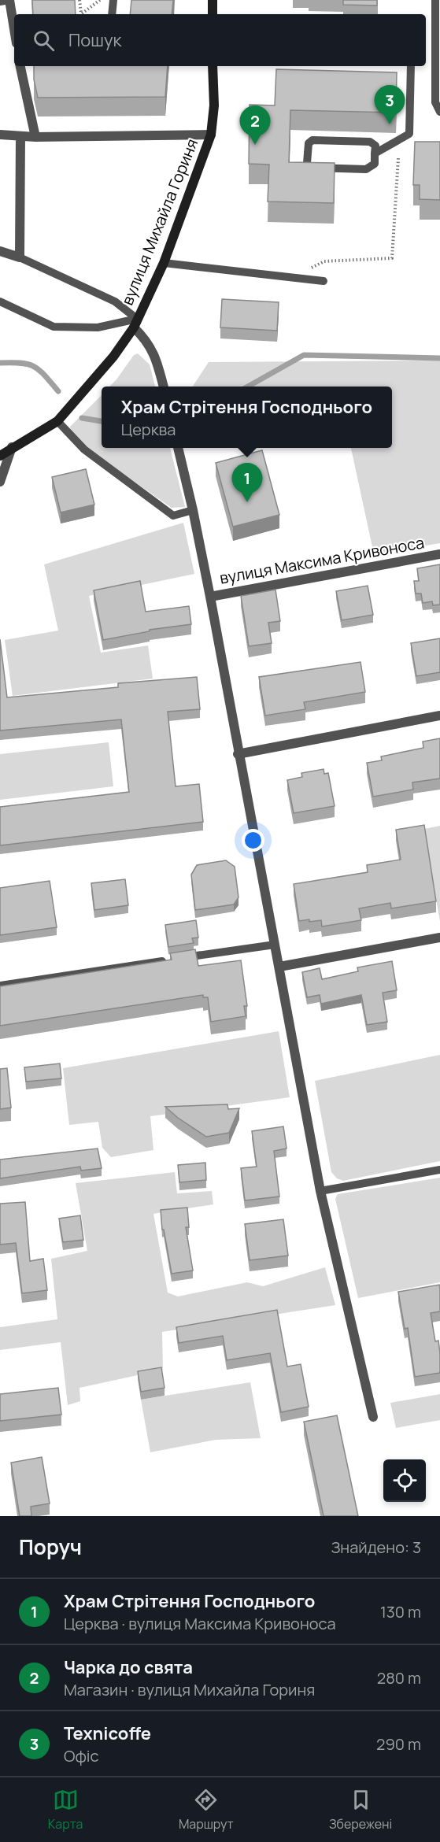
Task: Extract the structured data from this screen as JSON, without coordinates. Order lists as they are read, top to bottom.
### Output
{
  "streets": {
    "main road": ["вулиця Михайла Гориня"],
    "street": ["вулиця Максима Кривоноса"]
  },
  "page": {
    "search": "Пошук",
    "pins": ["3", "2", "1"],
    "popup": ["Храм Стрітення Господнього", "Церква"],
    "heading": ["Поруч", "Знайдено: 3"],
    "list": [
      {
        "mark": "1",
        "name": "Храм Стрітення Господнього",
        "note": "Церква · вулиця Максима Кривоноса",
        "value": "130 m"
      },
      {
        "mark": "2",
        "name": "Чарка до свята",
        "note": "Магазин · вулиця Михайла Гориня",
        "value": "280 m"
      },
      {
        "mark": "3",
        "name": "Texnicoffe",
        "note": "Офіс",
        "value": "290 m"
      }
    ],
    "nav": ["Карта", "Маршрут", "Збережені"]
  }
}
